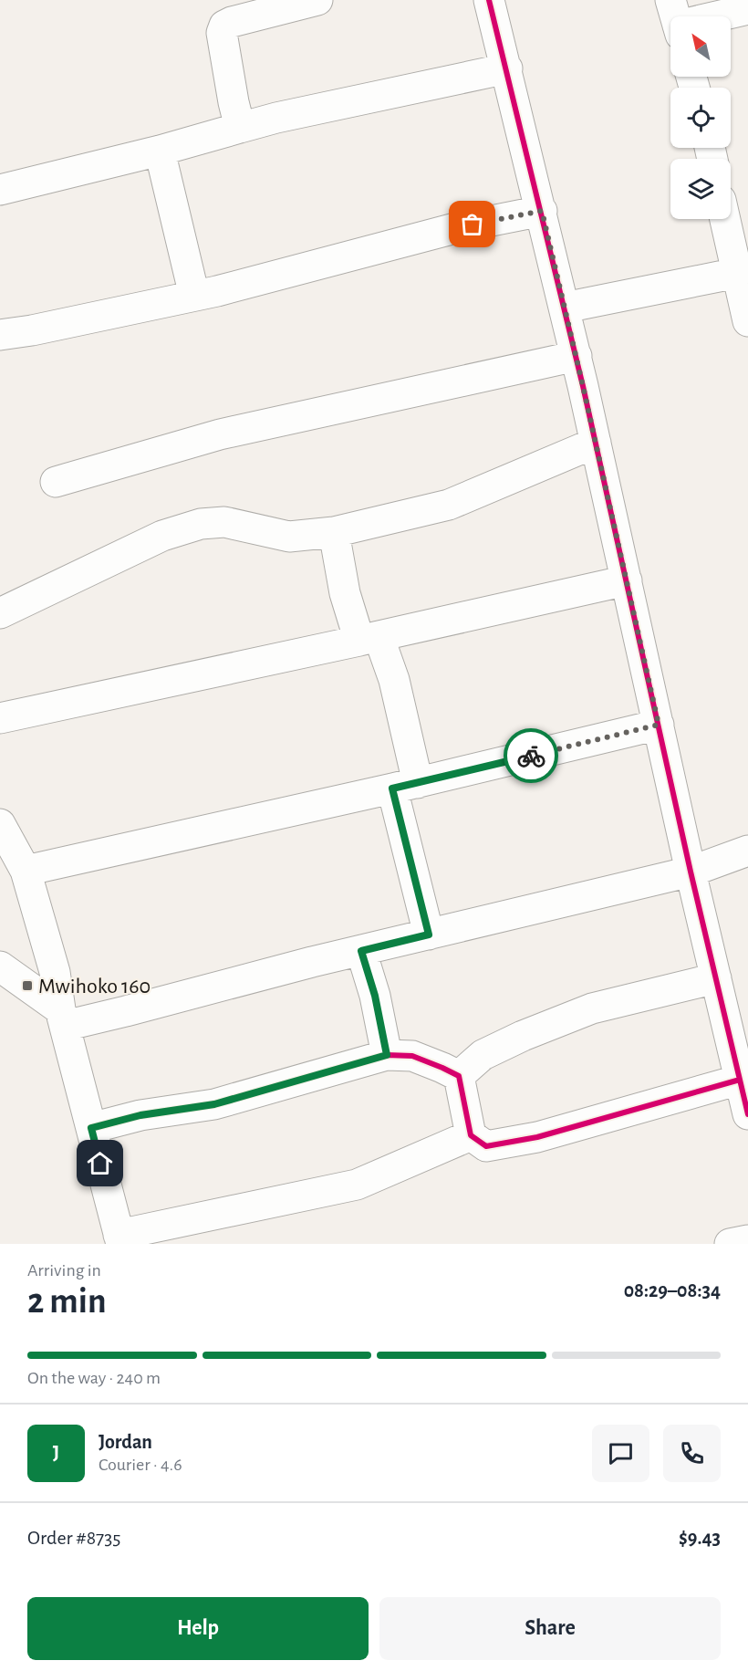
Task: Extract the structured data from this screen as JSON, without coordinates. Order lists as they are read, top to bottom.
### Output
{
  "places": {
    "transit": ["Mwihoko 160"]
  },
  "north": "top left",
  "page": {
    "heading": ["2 min", "Arriving in", "08:29–08:34"],
    "panel": [
      "Jordan",
      "Courier · 4.6",
      "Order #8735",
      "$9.43"
    ],
    "bar": "On the way · 240 m",
    "round": "J",
    "buttons": ["Help", "Share"]
  }
}
